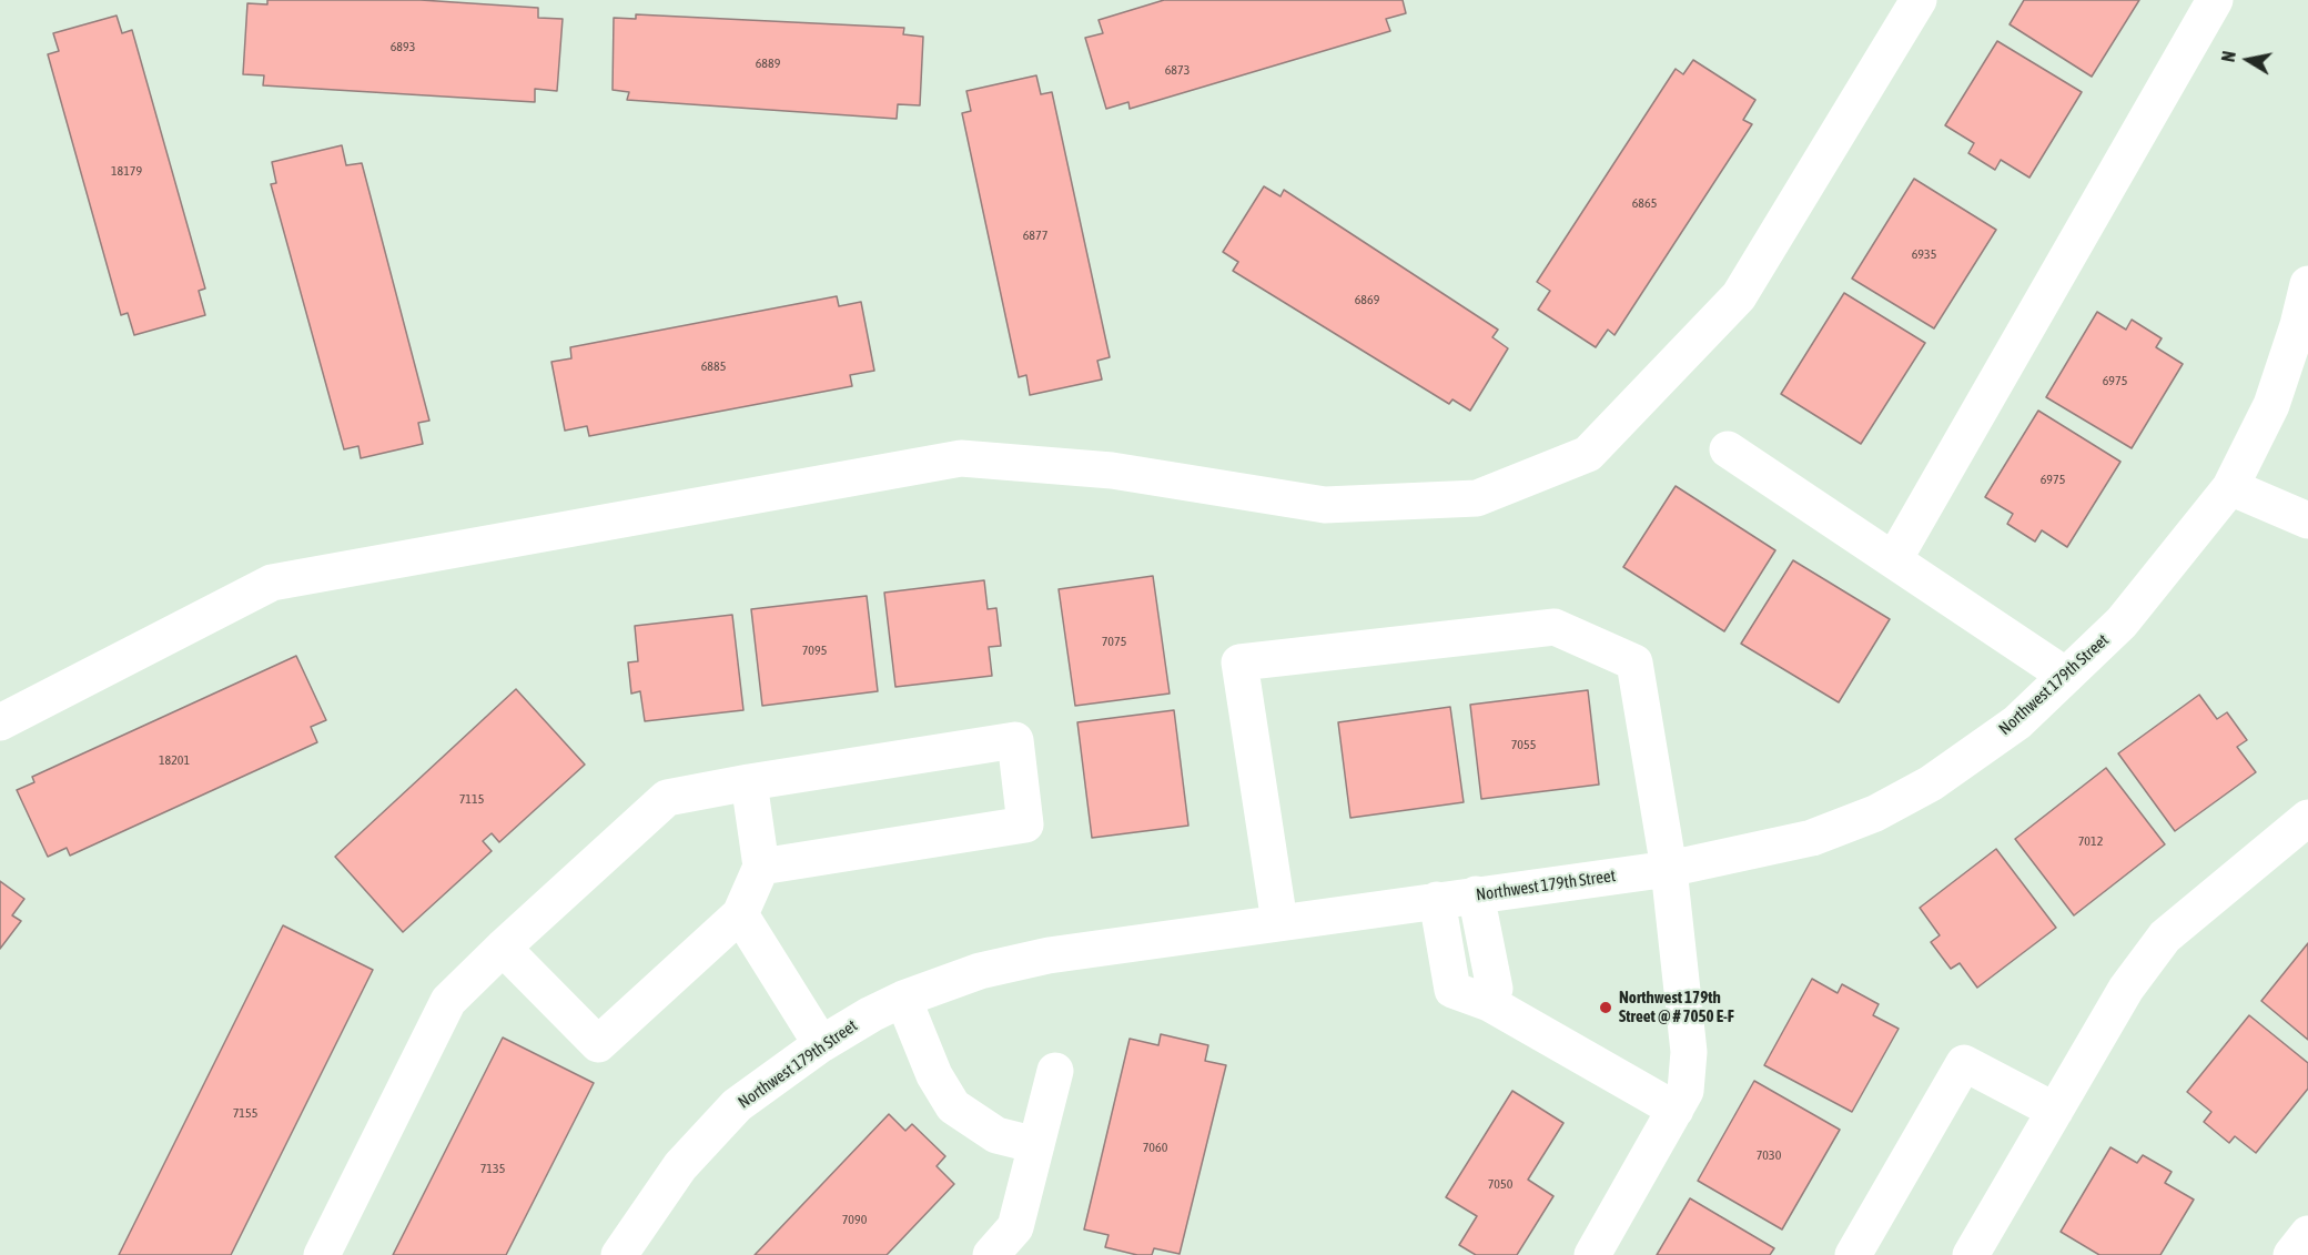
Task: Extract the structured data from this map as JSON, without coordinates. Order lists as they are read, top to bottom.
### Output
{
  "streets": {
    "street": ["Northwest 179th Street"]
  },
  "places": ["Northwest 179th Street @ # 7050 E-F"],
  "house_numbers": [
    "6893",
    "6889",
    "6873",
    "18179",
    "6865",
    "6877",
    "6935",
    "6869",
    "6885",
    "6975",
    "6975",
    "7075",
    "7095",
    "7055",
    "18201",
    "7115",
    "7012",
    "7155",
    "7060",
    "7030",
    "7135",
    "7050",
    "7090"
  ],
  "north": "left"
}
